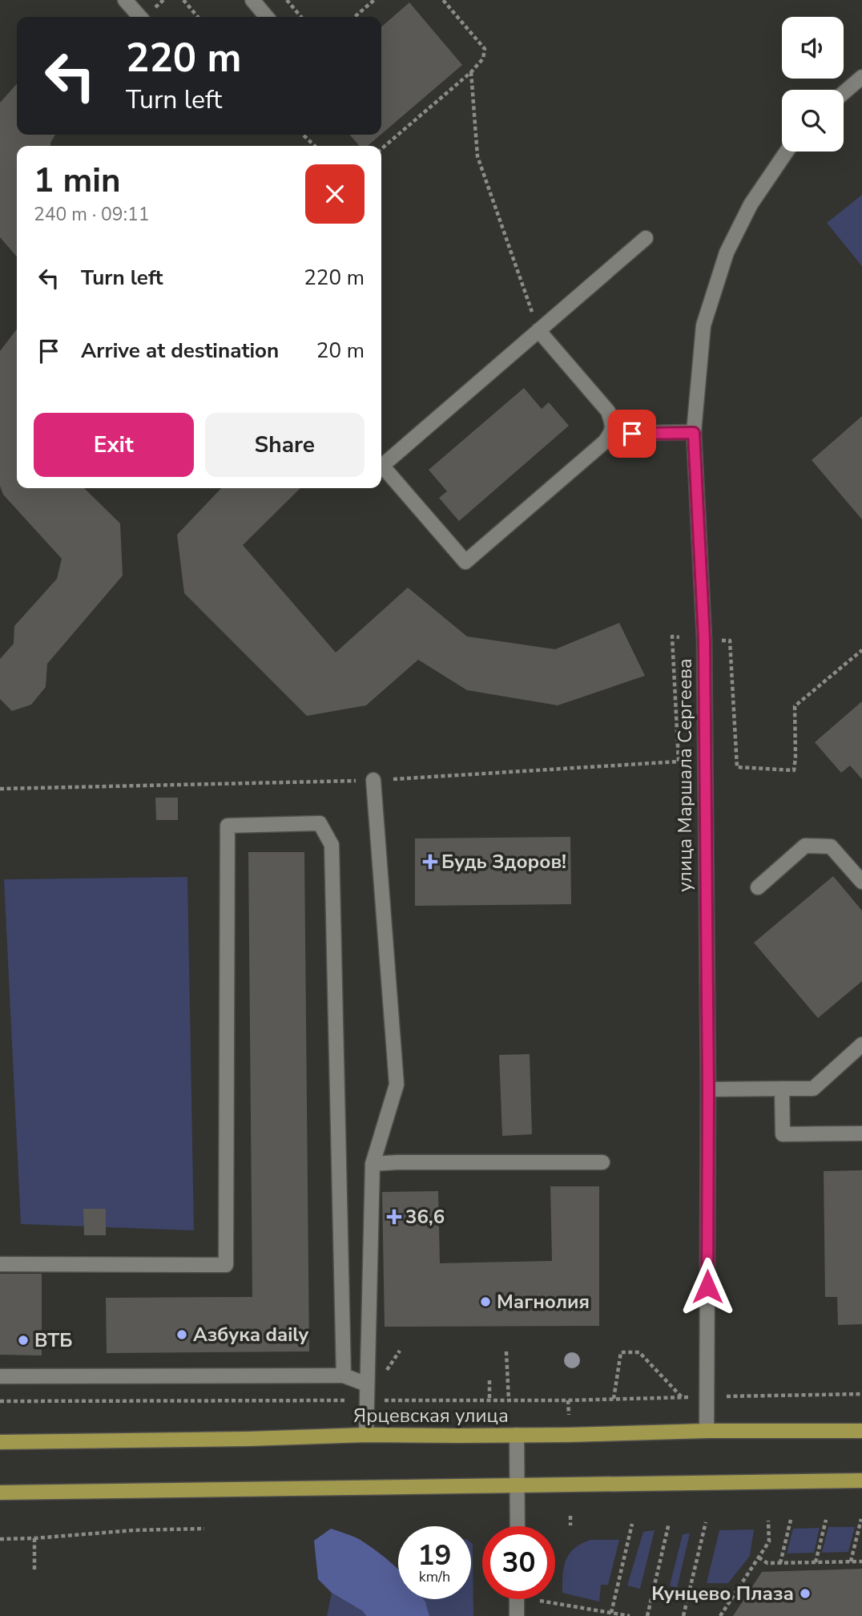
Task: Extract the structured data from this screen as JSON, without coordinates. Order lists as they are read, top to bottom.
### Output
{
  "streets": {
    "main road": ["Ярцевская улица"],
    "street": ["улица Маршала Сергеева"]
  },
  "crossings": [
    ["улица Маршала Сергеева", "Ярцевская улица"]
  ],
  "places": {
    "health": ["Будь Здоров!", "36,6"],
    "other": [
      "Магнолия",
      "Азбука daily",
      "ВТБ",
      "Кунцево Плаза"
    ]
  },
  "page": {
    "turn": ["220 m", "Turn left"],
    "heading": ["1 min", "240 m · 09:11"],
    "list": [
      {
        "name": "Turn left",
        "value": "220 m"
      },
      {
        "name": "Arrive at destination",
        "value": "20 m"
      }
    ],
    "buttons": ["Exit", "Share"],
    "speed": "19 km/h",
    "limit": "30"
  }
}
